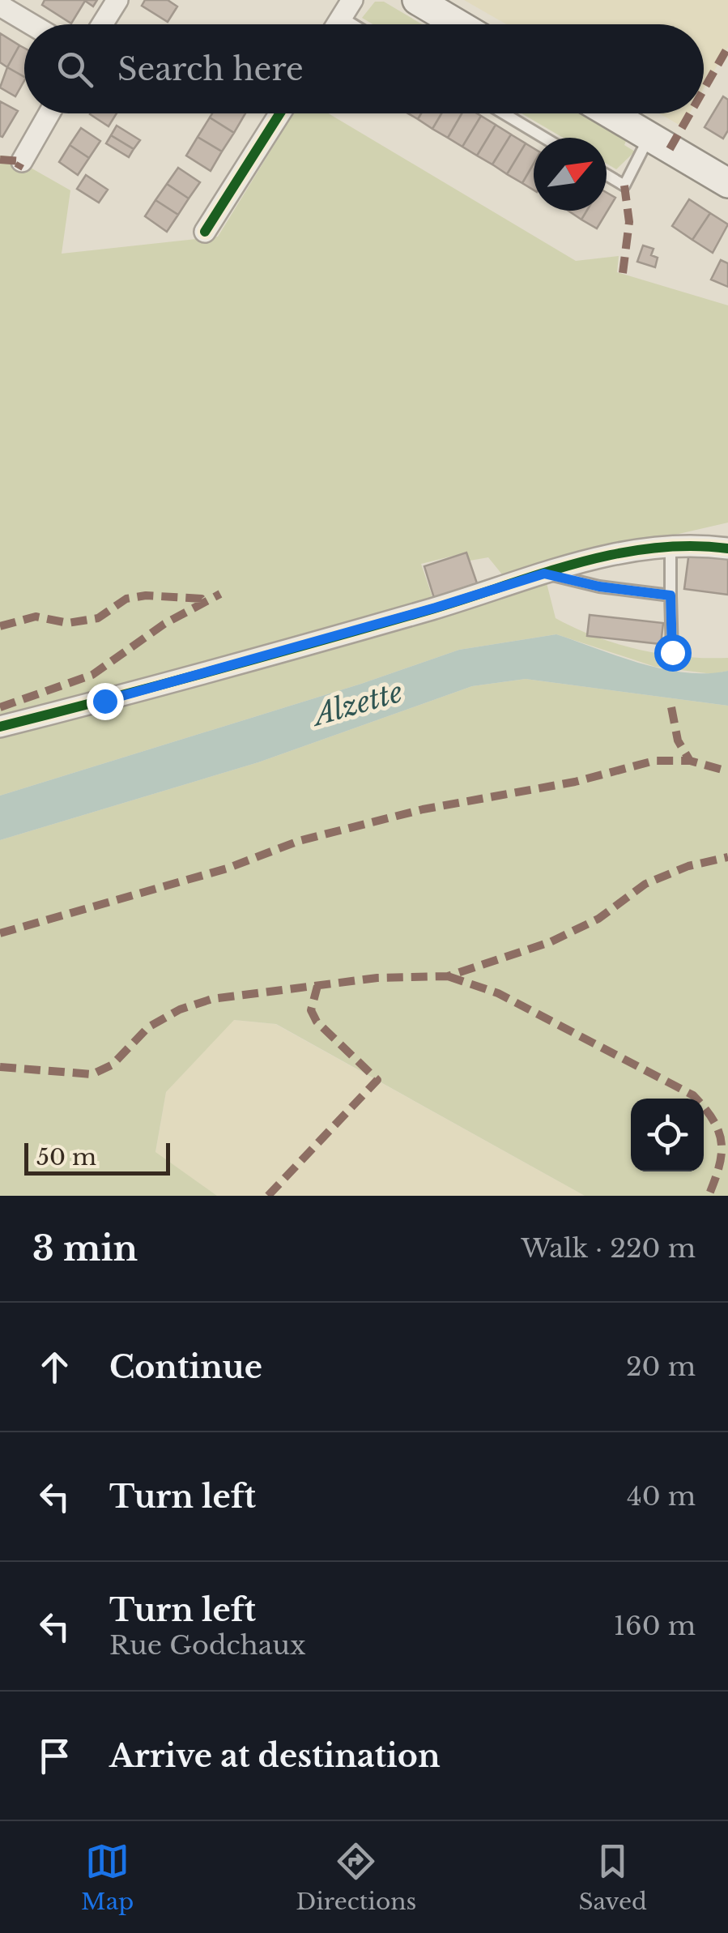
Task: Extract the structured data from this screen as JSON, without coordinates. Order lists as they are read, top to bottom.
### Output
{
  "water": ["Alzette"],
  "scale_bar": "50 m",
  "north": "top right",
  "page": {
    "search": "Search here",
    "scale": "50 m",
    "heading": ["3 min", "Walk · 220 m"],
    "list": [
      ["Continue", "20 m"],
      ["Turn left", "40 m"],
      ["Turn left", "Rue Godchaux", "160 m"],
      "Arrive at destination"
    ],
    "nav": ["Map", "Directions", "Saved"]
  }
}
